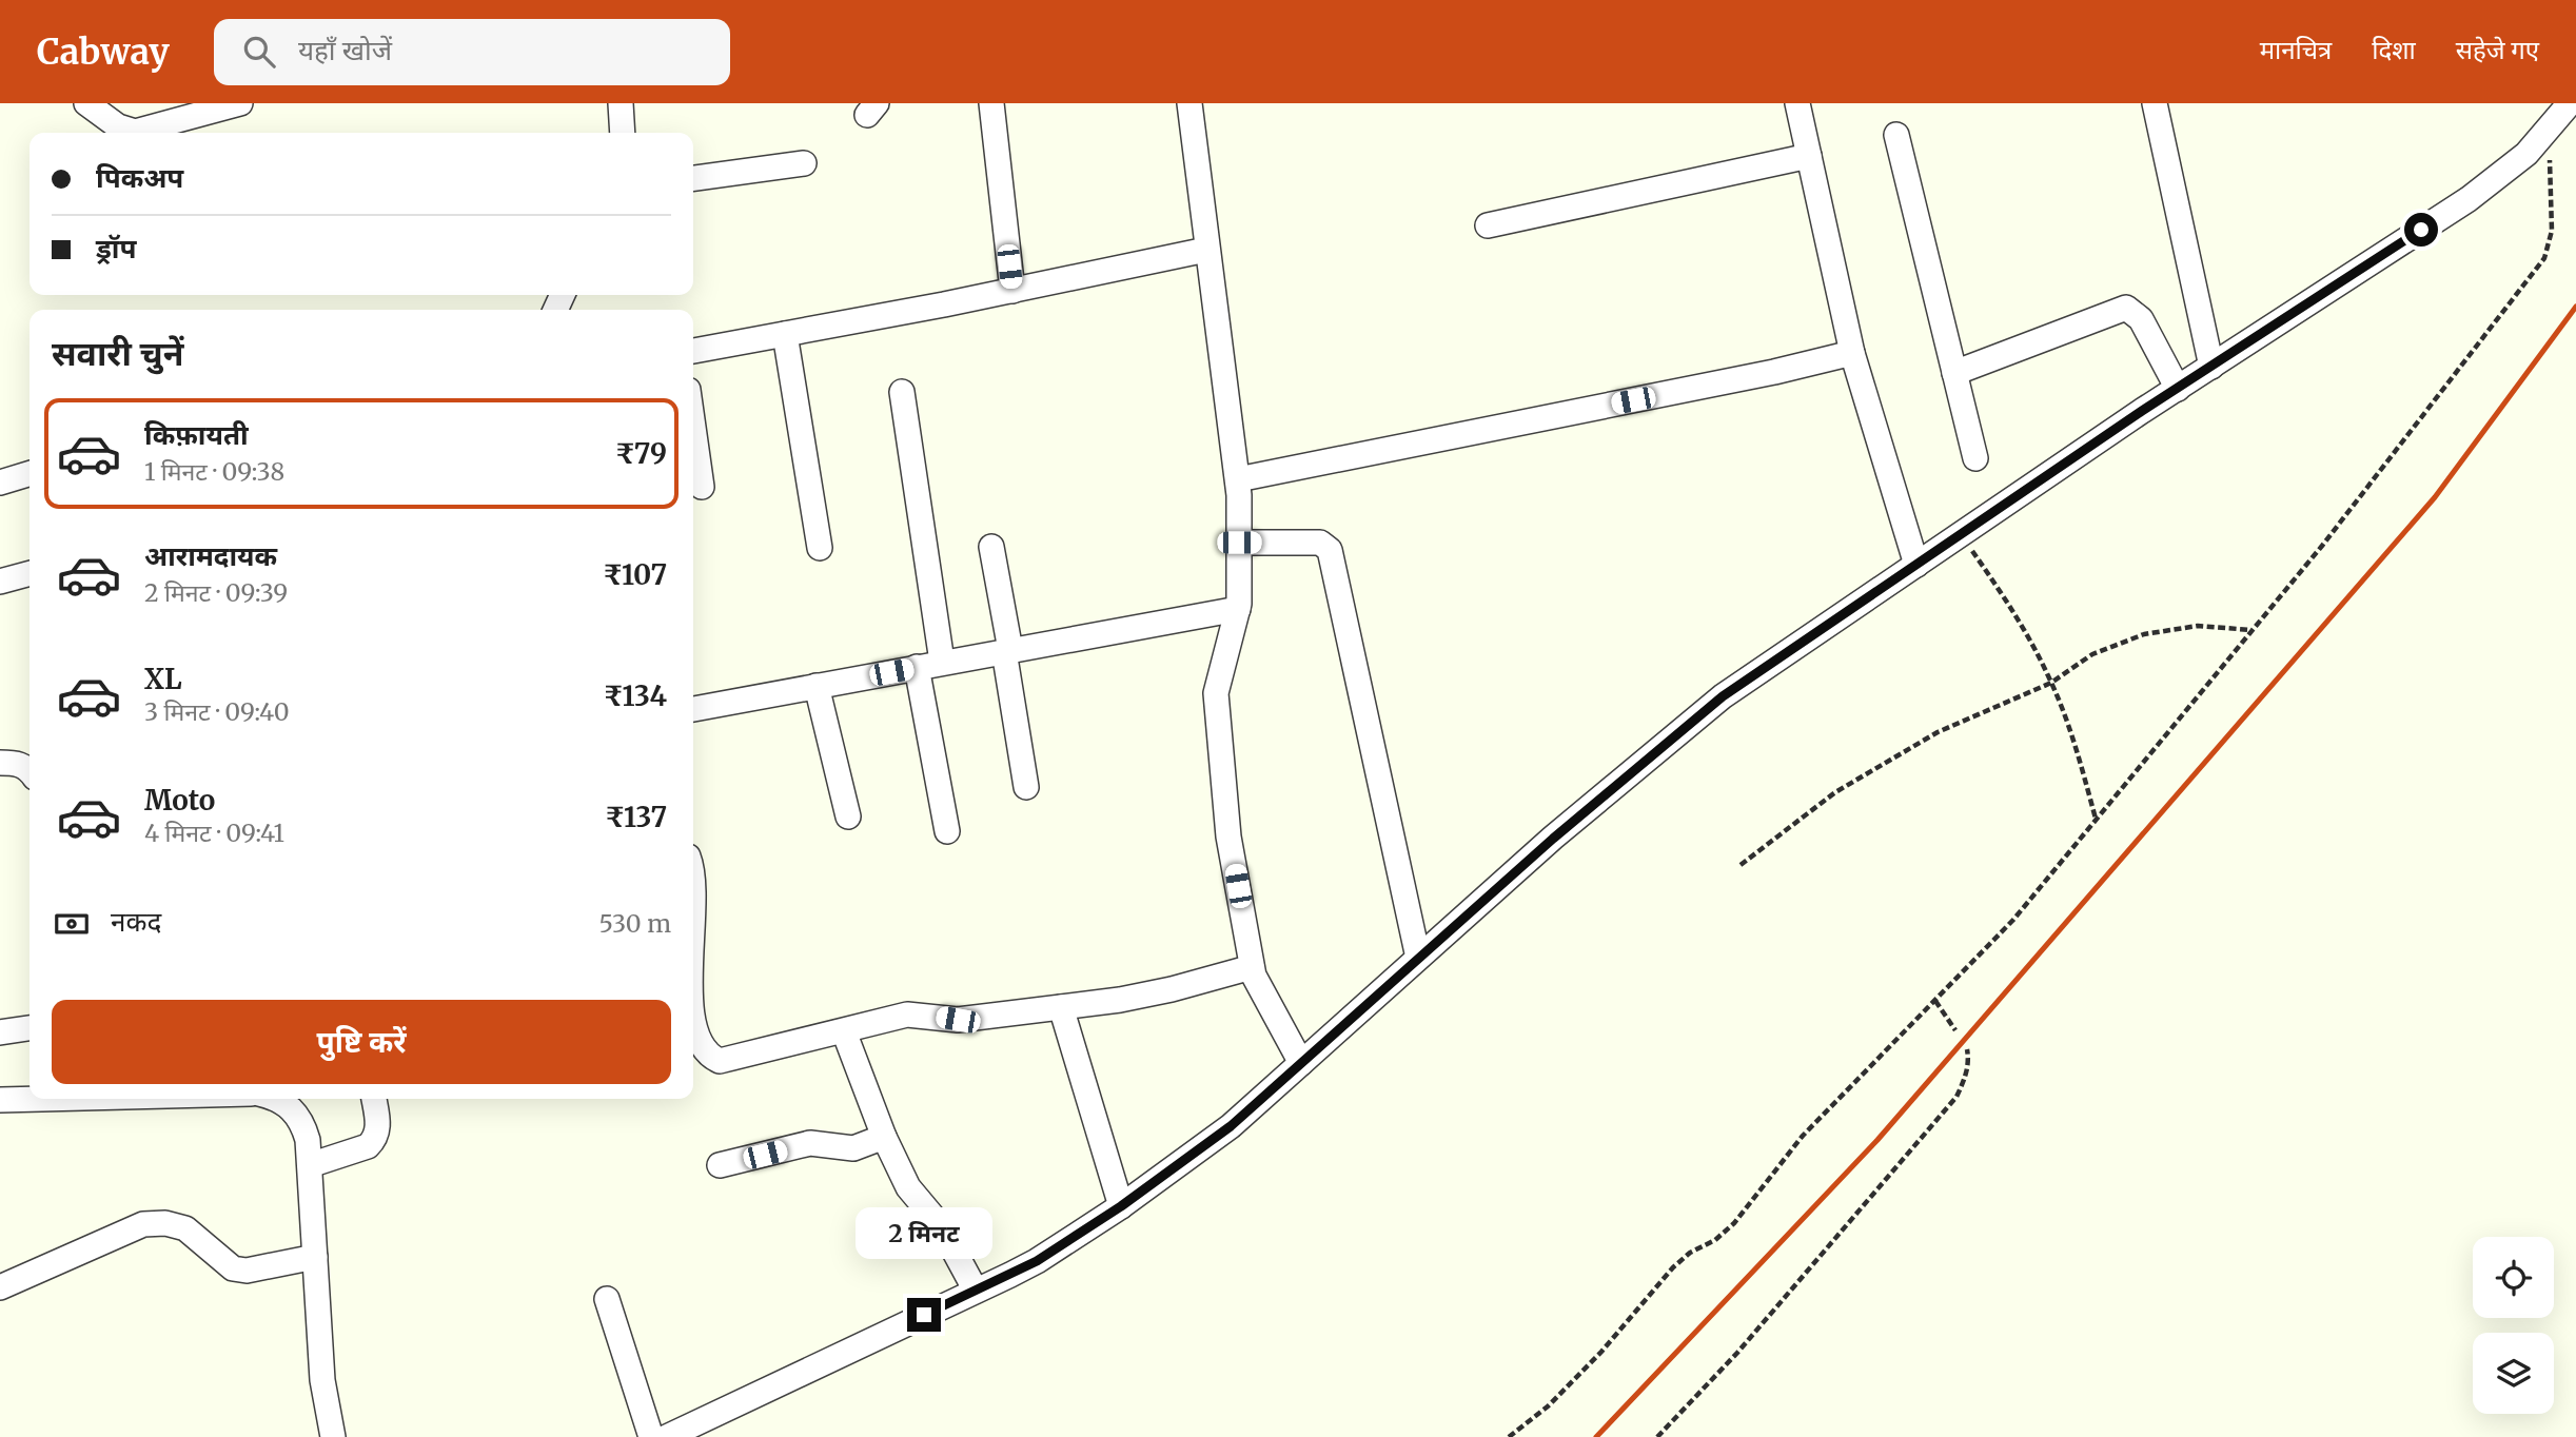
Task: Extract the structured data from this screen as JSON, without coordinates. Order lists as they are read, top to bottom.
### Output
{
  "page": {
    "header": "Cabway",
    "search": "यहाँ खोजें",
    "nav": ["मानचित्र", "दिशा", "सहेजे गए"],
    "banner": ["पिकअप", "ड्रॉप"],
    "heading": "सवारी चुनें",
    "list": [
      {
        "name": "किफ़ायती",
        "note": "1 मिनट · 09:38",
        "value": "₹79"
      },
      {
        "name": "आरामदायक",
        "note": "2 मिनट · 09:39",
        "value": "₹107"
      },
      {
        "name": "XL",
        "note": "3 मिनट · 09:40",
        "value": "₹134"
      },
      {
        "name": "Moto",
        "note": "4 मिनट · 09:41",
        "value": "₹137"
      }
    ],
    "pay": ["नकद", "530 m"],
    "buttons": "पुष्टि करें",
    "bubble": "2 मिनट"
  }
}
